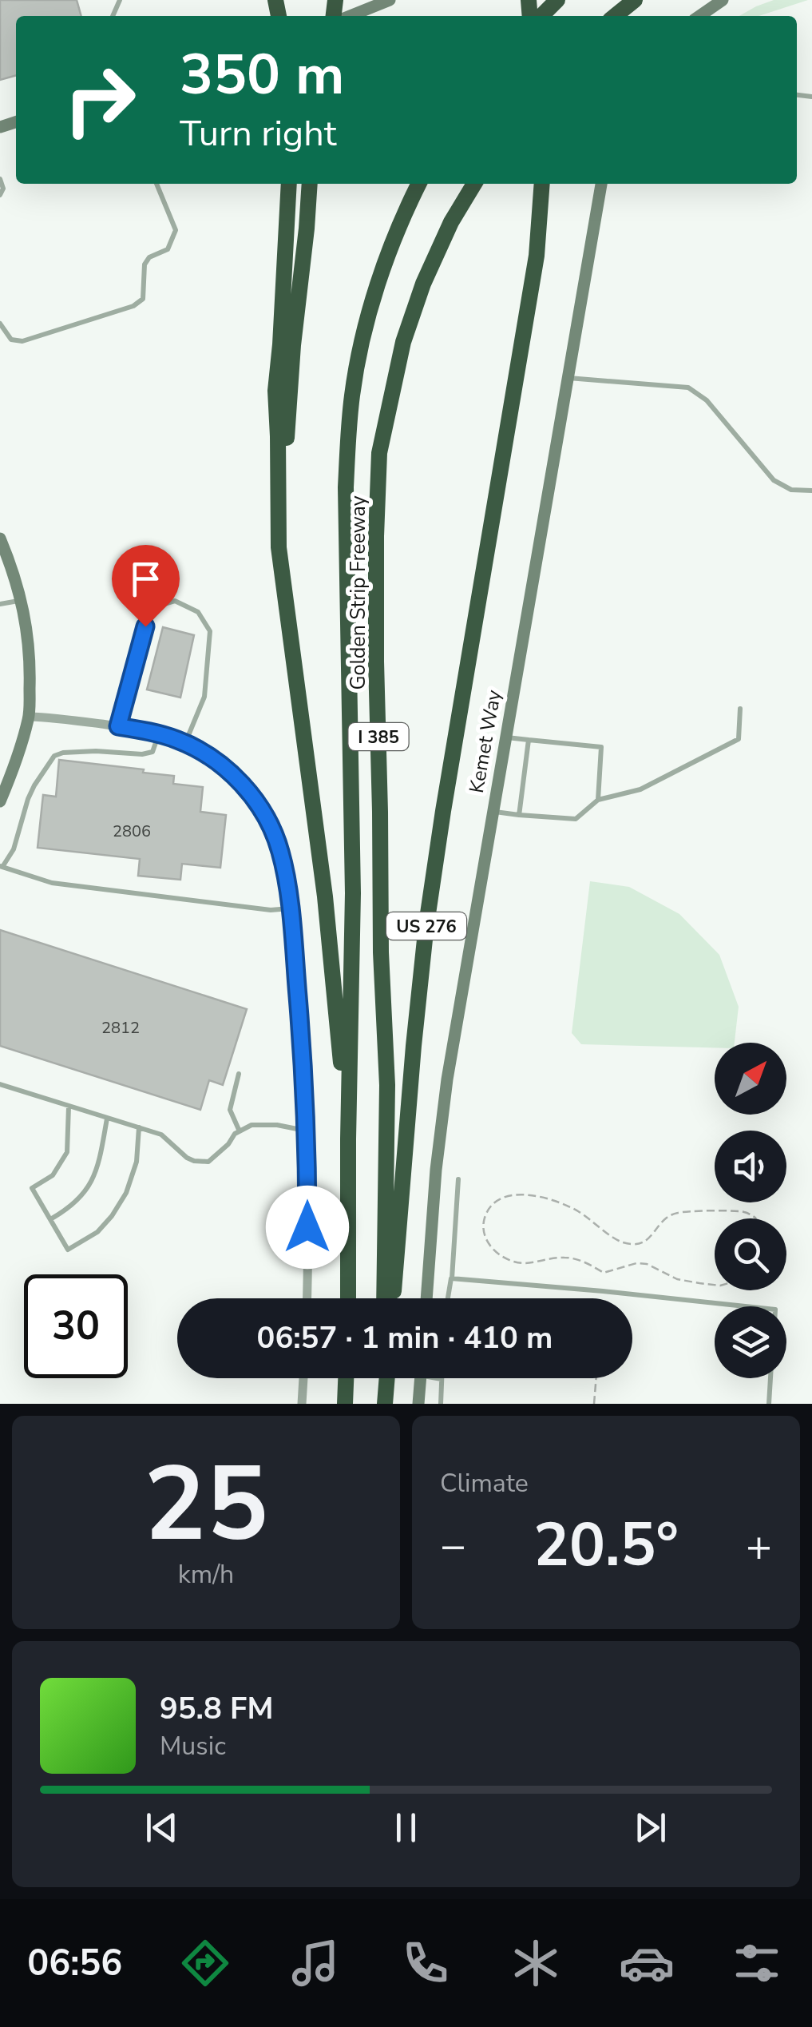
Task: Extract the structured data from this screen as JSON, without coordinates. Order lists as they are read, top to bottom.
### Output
{
  "streets": {
    "highway": ["Golden Strip Freeway", "I 385", "US 276"],
    "street": ["Kemet Way"]
  },
  "house_numbers": ["2806", "2812"],
  "north": "top right",
  "page": {
    "turn": ["350 m", "Turn right"],
    "limit": "30",
    "trip": "06:57 · 1 min · 410 m",
    "tile": [
      ["25", "km/h"],
      "Climate"
    ],
    "heat": ["−", "20.5°", "+"],
    "song": ["95.8 FM", "Music"],
    "tabs": "06:56"
  }
}
